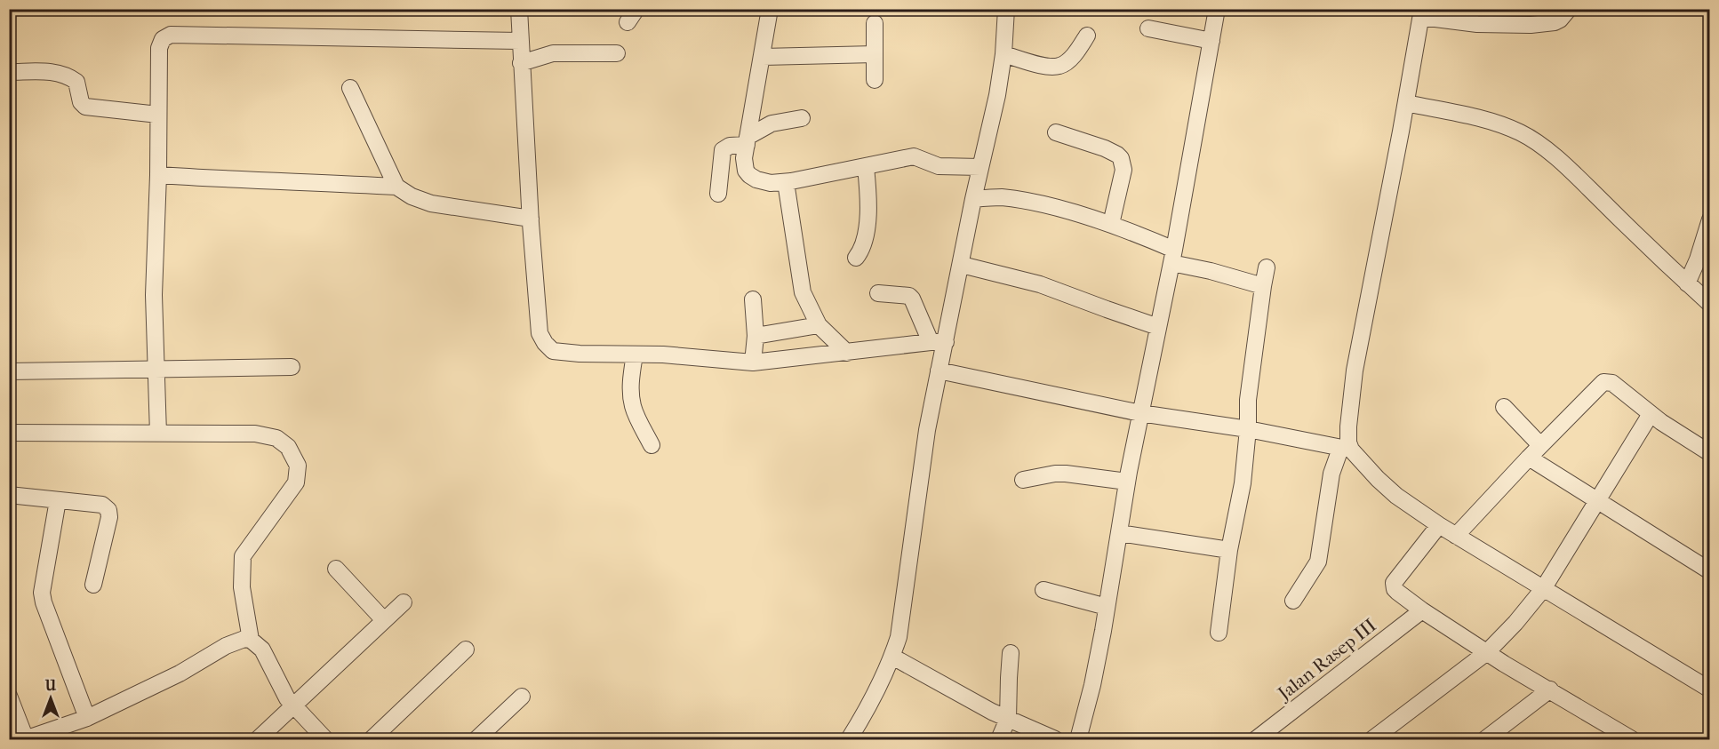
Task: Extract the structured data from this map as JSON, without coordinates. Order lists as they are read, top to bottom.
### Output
{
  "streets": {
    "street": ["Jalan Rasep III"]
  },
  "north": "top"
}
